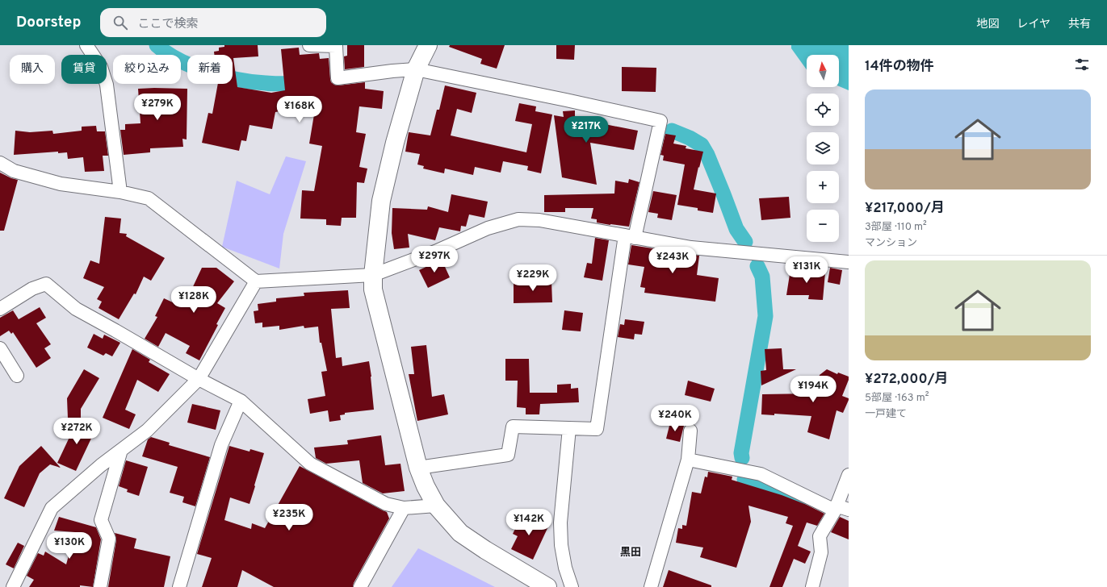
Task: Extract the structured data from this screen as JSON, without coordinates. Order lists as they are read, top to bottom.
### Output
{
  "districts": ["黒田"],
  "north": "top",
  "page": {
    "header": "Doorstep",
    "search": "ここで検索",
    "nav": ["地図", "レイヤ", "共有"],
    "heading": "14件の物件",
    "map_buttons": ["+", "−"],
    "chip": [
      "購入",
      "賃貸",
      "絞り込み",
      "新着"
    ],
    "list": [
      {
        "name": "¥217,000/月",
        "note": "3部屋 · 110 m² · マンション"
      },
      {
        "name": "¥272,000/月",
        "note": "5部屋 · 163 m² · 一戸建て"
      }
    ],
    "price": [
      "¥279K",
      "¥168K",
      "¥217K",
      "¥297K",
      "¥243K",
      "¥131K",
      "¥229K",
      "¥128K",
      "¥194K",
      "¥240K",
      "¥272K",
      "¥235K",
      "¥142K",
      "¥130K"
    ]
  }
}
